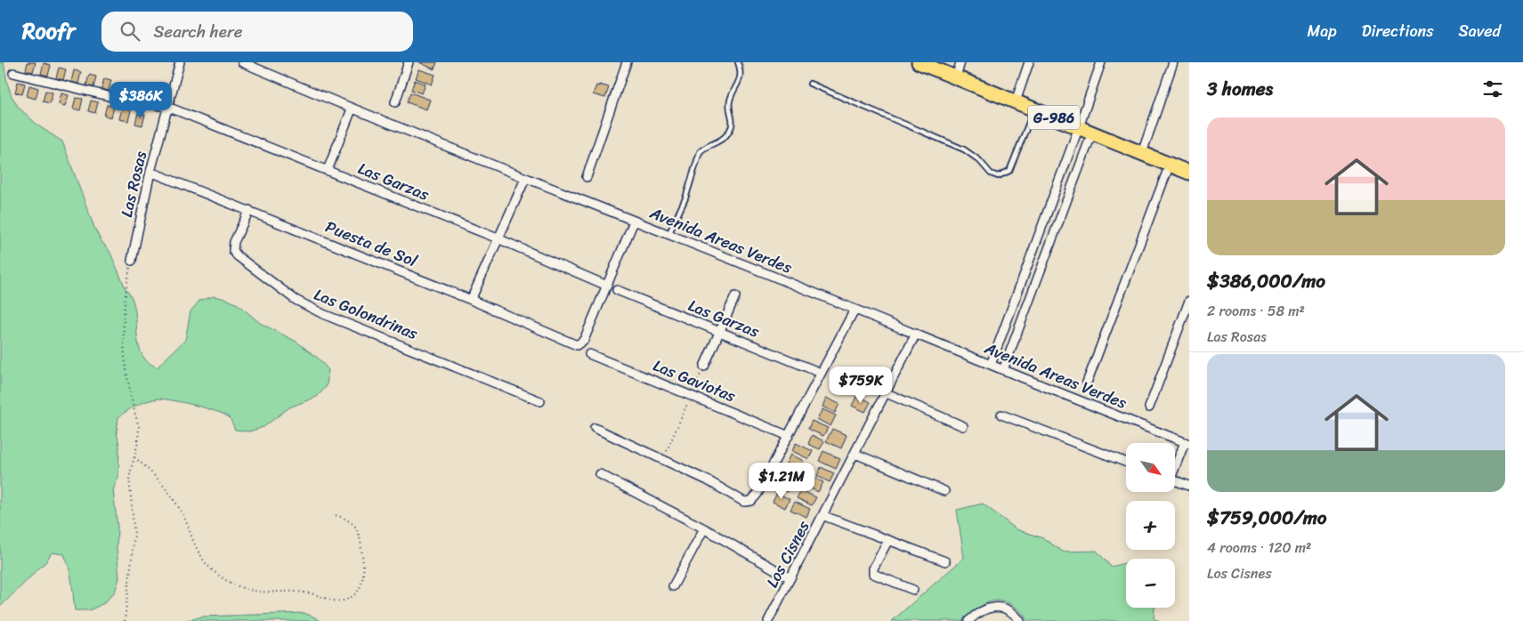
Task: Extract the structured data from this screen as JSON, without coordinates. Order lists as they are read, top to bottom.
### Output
{
  "streets": {
    "main road": ["G-986"],
    "street": [
      "Las Garzas",
      "Las Rosas",
      "Avenida Areas Verdes",
      "Puesta de Sol",
      "Las Golondrinas",
      "Las Gaviotas",
      "Los Cisnes"
    ]
  },
  "crossings": [
    ["Las Garzas", "Las Rosas"],
    ["Las Garzas", "Puesta de Sol"],
    ["Las Rosas", "Puesta de Sol"],
    ["Avenida Areas Verdes", "Los Cisnes"],
    ["Puesta de Sol", "Las Golondrinas"]
  ],
  "north": "bottom right",
  "page": {
    "header": "Roofr",
    "search": "Search here",
    "nav": ["Map", "Directions", "Saved"],
    "heading": "3 homes",
    "price": ["$386K", "$759K", "$1.21M"],
    "list": [
      {
        "name": "$386,000/mo",
        "note": "2 rooms · 58 m² · Las Rosas"
      },
      {
        "name": "$759,000/mo",
        "note": "4 rooms · 120 m² · Los Cisnes"
      }
    ],
    "map_buttons": ["+", "−"]
  }
}
